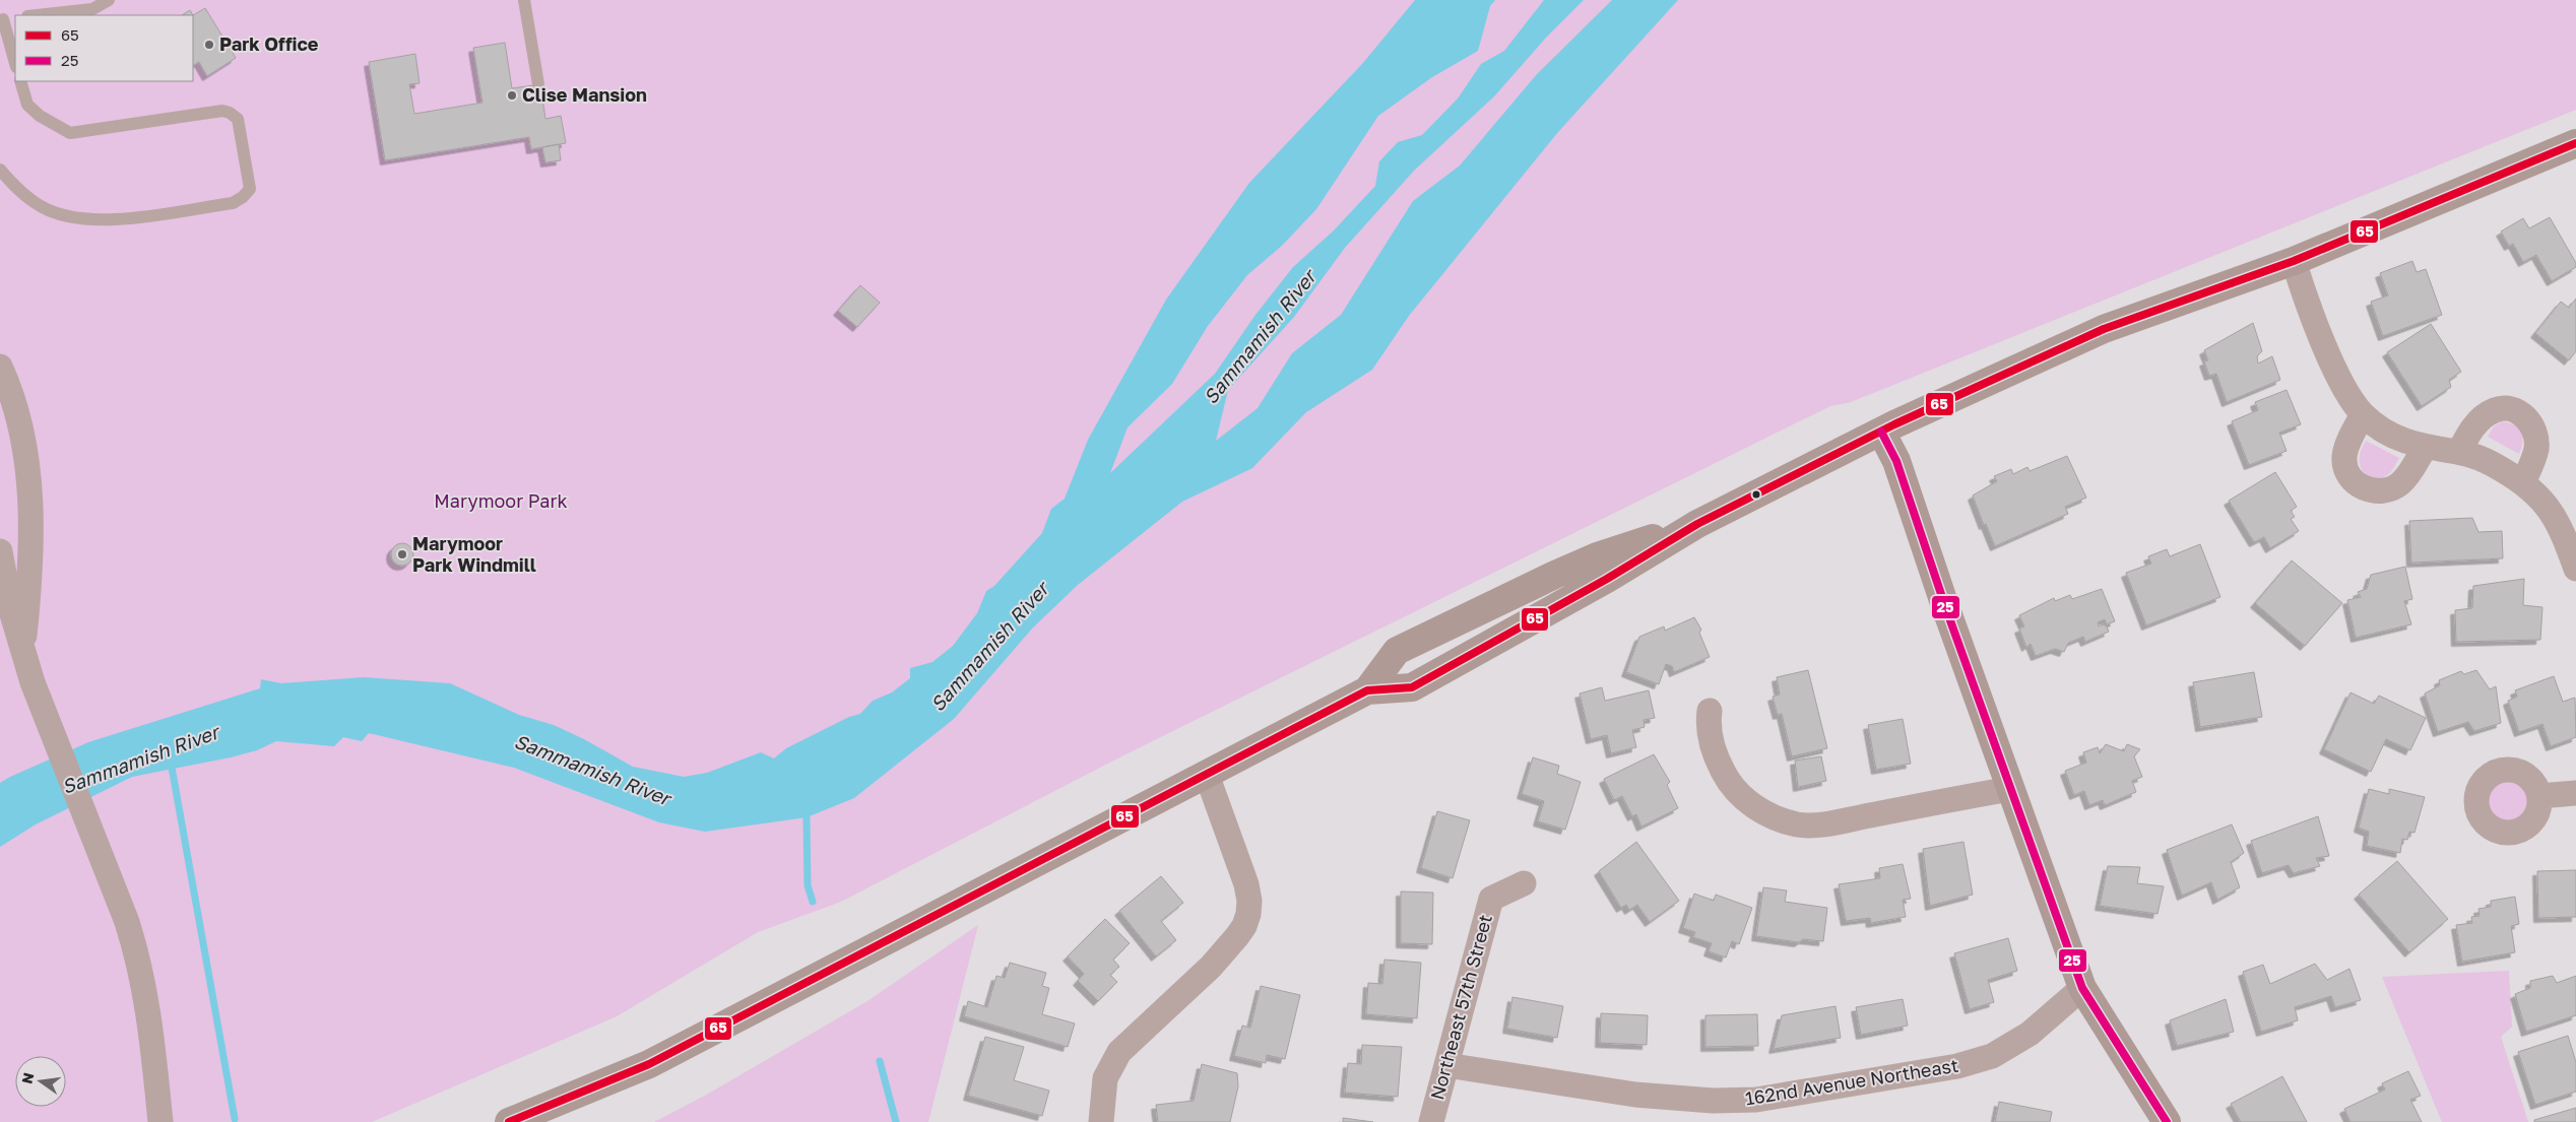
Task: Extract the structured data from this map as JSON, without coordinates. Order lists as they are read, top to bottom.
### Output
{
  "streets": {
    "street": ["Northeast 57th Street", "162nd Avenue Northeast"]
  },
  "crossings": [
    ["Northeast 57th Street", "162nd Avenue Northeast"]
  ],
  "water": ["Sammamish River"],
  "parks": ["Marymoor Park"],
  "places": ["Park Office", "Clise Mansion", "Marymoor Park Windmill"],
  "lines": ["transit line 65", "transit line 25"],
  "legend": ["65", "25"],
  "north": "left"
}
